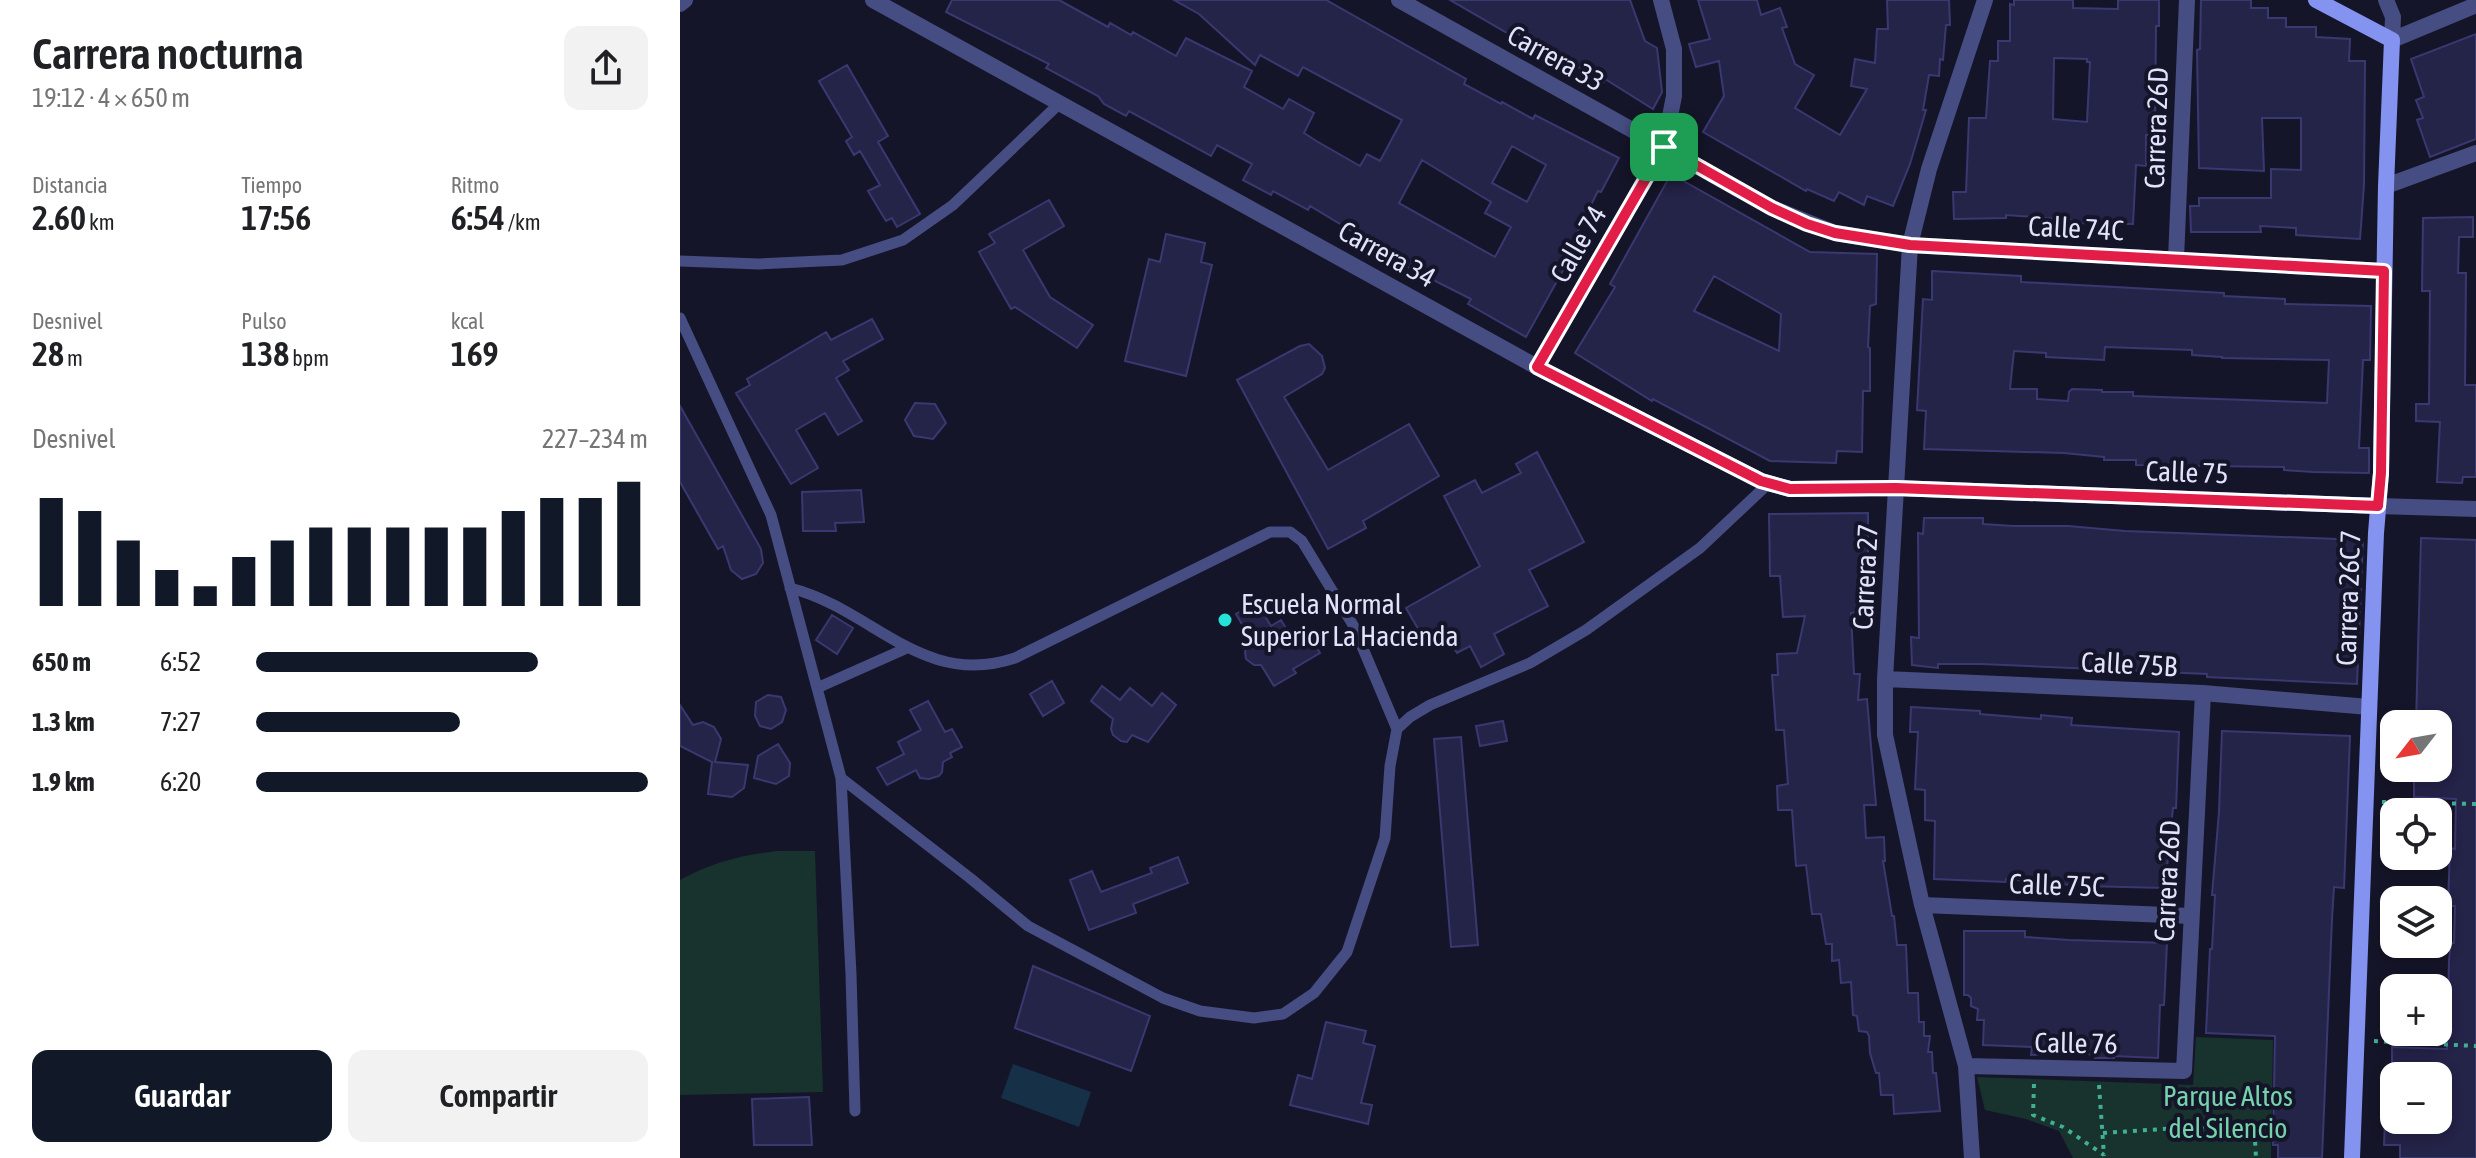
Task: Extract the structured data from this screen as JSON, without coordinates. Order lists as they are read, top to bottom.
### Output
{
  "streets": {
    "street": [
      "Carrera 33",
      "Carrera 26D",
      "Calle 74C",
      "Calle 74",
      "Carrera 34",
      "Calle 75",
      "Carrera 27",
      "Carrera 26C 7",
      "Calle 75B",
      "Calle 75C",
      "Calle 76"
    ]
  },
  "crossings": [
    ["Carrera 33", "Calle 74C"],
    ["Carrera 33", "Calle 74"],
    ["Carrera 26D", "Calle 74C"],
    ["Carrera 26D", "Calle 75B"],
    ["Carrera 26D", "Calle 75C"],
    ["Carrera 26D", "Calle 76"],
    ["Calle 74C", "Carrera 27"],
    ["Calle 74C", "Carrera 26C 7"],
    ["Calle 74", "Carrera 34"],
    ["Carrera 34", "Calle 75"],
    ["Carrera 34", "Carrera 27"],
    ["Calle 75", "Carrera 27"],
    ["Calle 75", "Carrera 26C 7"],
    ["Carrera 27", "Calle 75B"],
    ["Carrera 27", "Calle 75C"],
    ["Carrera 27", "Calle 76"],
    ["Carrera 26C 7", "Calle 75B"]
  ],
  "parks": ["Parque Altos del Silencio"],
  "places": ["Escuela Normal Superior La Hacienda"],
  "north": "bottom left",
  "page": {
    "heading": ["Carrera nocturna", "19:12 · 4 × 650 m"],
    "stats": [
      ["Distancia", "2.60 km"],
      ["Tiempo", "17:56"],
      ["Ritmo", "6:54 /km"],
      ["Desnivel", "28 m"],
      ["Pulso", "138 bpm"],
      ["kcal", "169"]
    ],
    "chart": ["Desnivel", "227–234 m"],
    "list": [
      {
        "name": "650 m",
        "note": "6:52"
      },
      {
        "name": "1.3 km",
        "note": "7:27"
      },
      {
        "name": "1.9 km",
        "note": "6:20"
      }
    ],
    "map_buttons": ["+", "−"],
    "buttons": ["Guardar", "Compartir"]
  }
}
